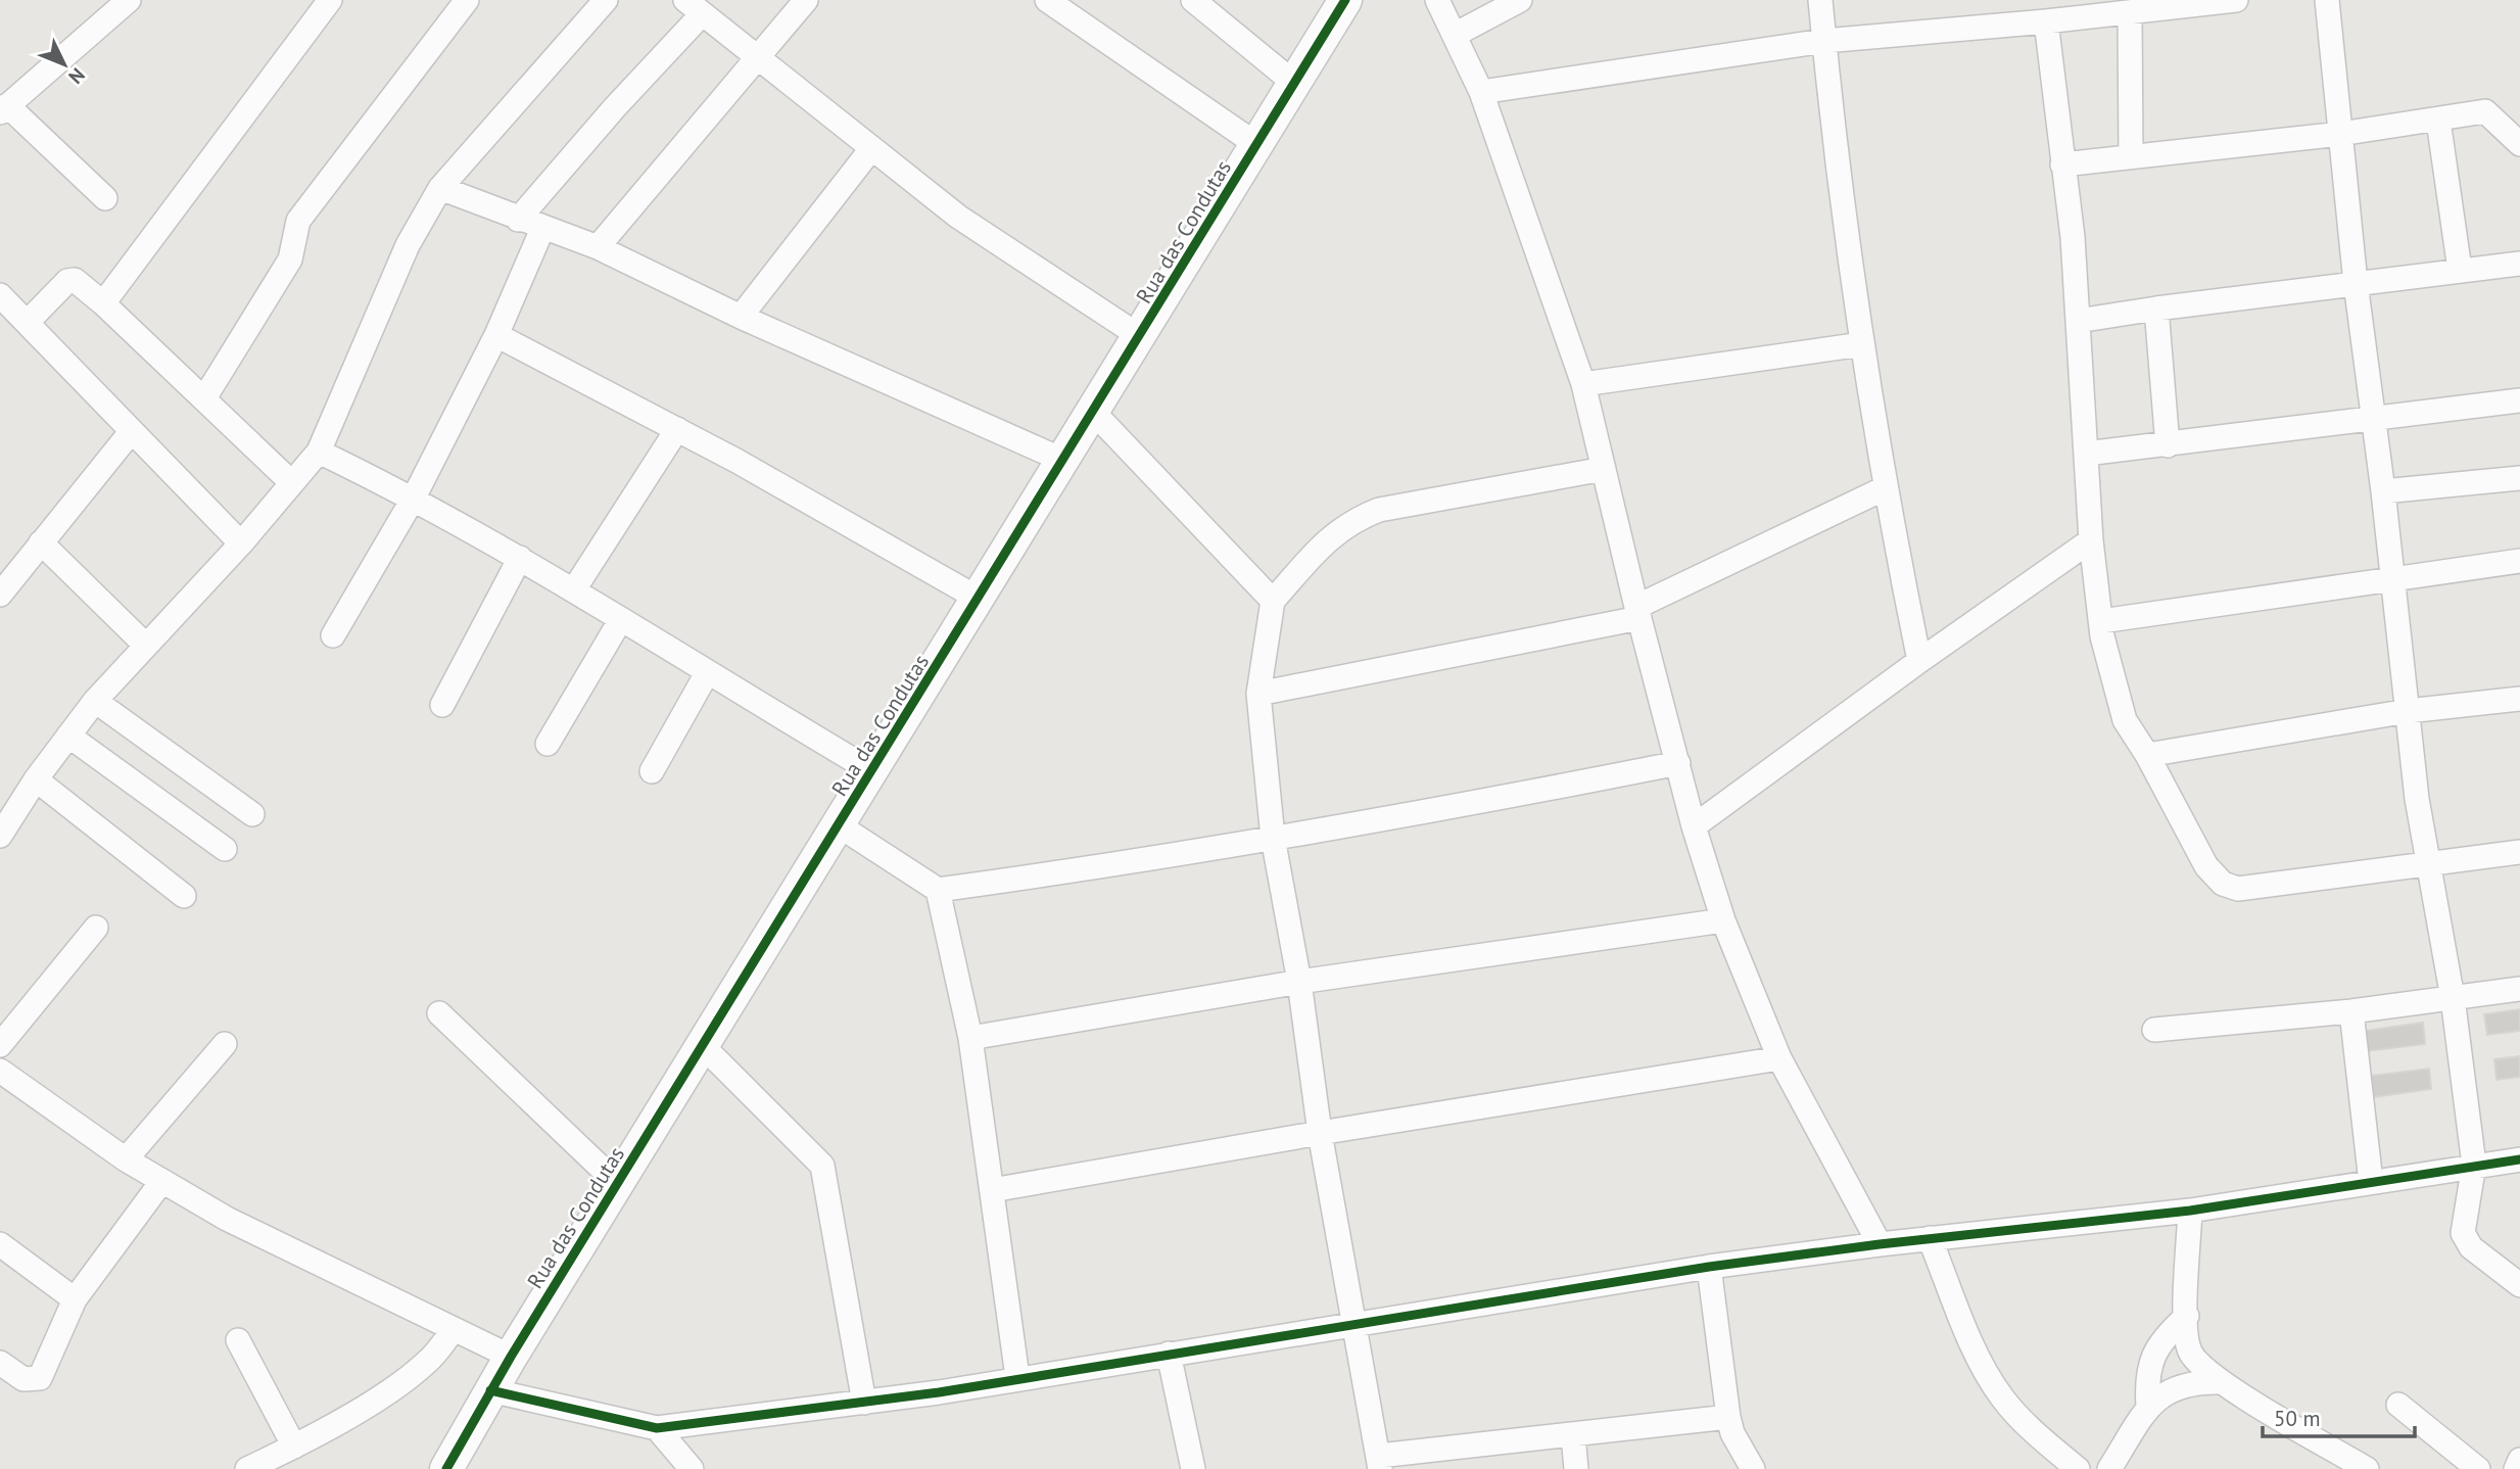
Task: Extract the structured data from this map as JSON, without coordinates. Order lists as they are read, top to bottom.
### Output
{
  "streets": {
    "street": ["Rua das Condutas"]
  },
  "scale_bar": "50 m",
  "north": "bottom right"
}
